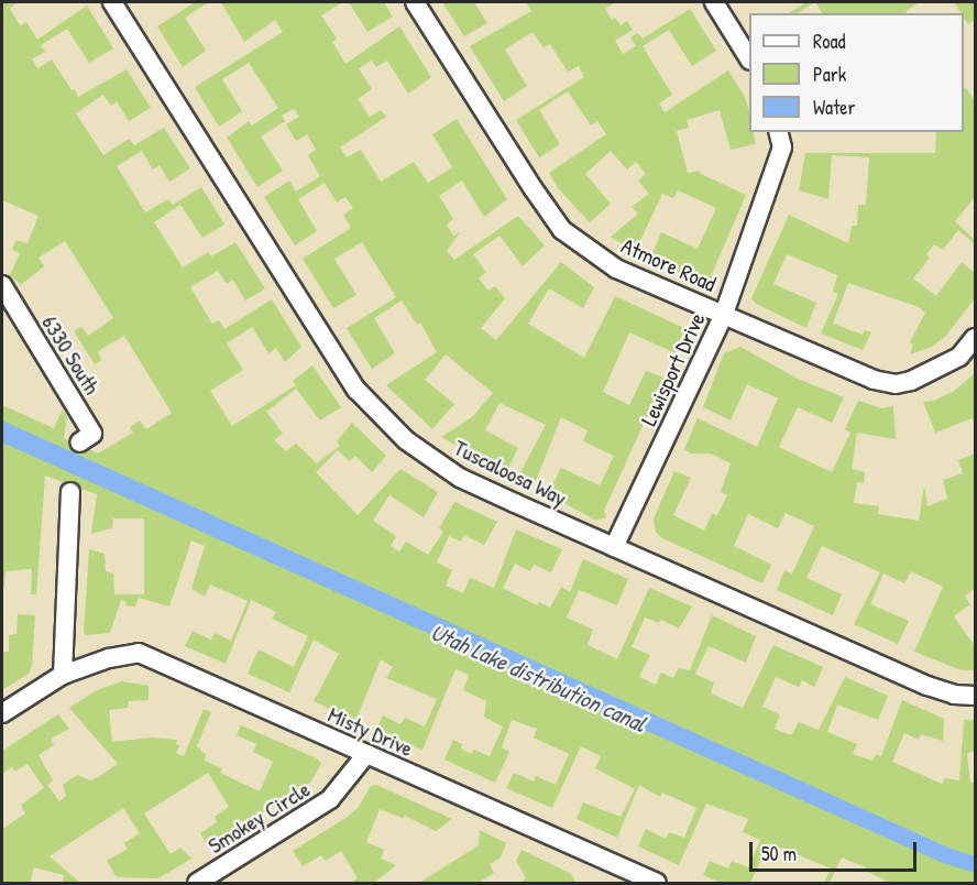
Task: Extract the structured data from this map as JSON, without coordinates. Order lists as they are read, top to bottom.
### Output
{
  "streets": {
    "street": [
      "Atmore Road",
      "6330 South",
      "Lewisport Drive",
      "Tuscaloosa Way",
      "Misty Drive",
      "Smokey Circle"
    ]
  },
  "crossings": [
    ["Atmore Road", "Lewisport Drive"],
    ["Lewisport Drive", "Tuscaloosa Way"],
    ["Misty Drive", "Smokey Circle"]
  ],
  "water": ["Utah Lake distribution canal"],
  "legend": ["Road", "Park", "Water"],
  "scale_bar": "50 m"
}
